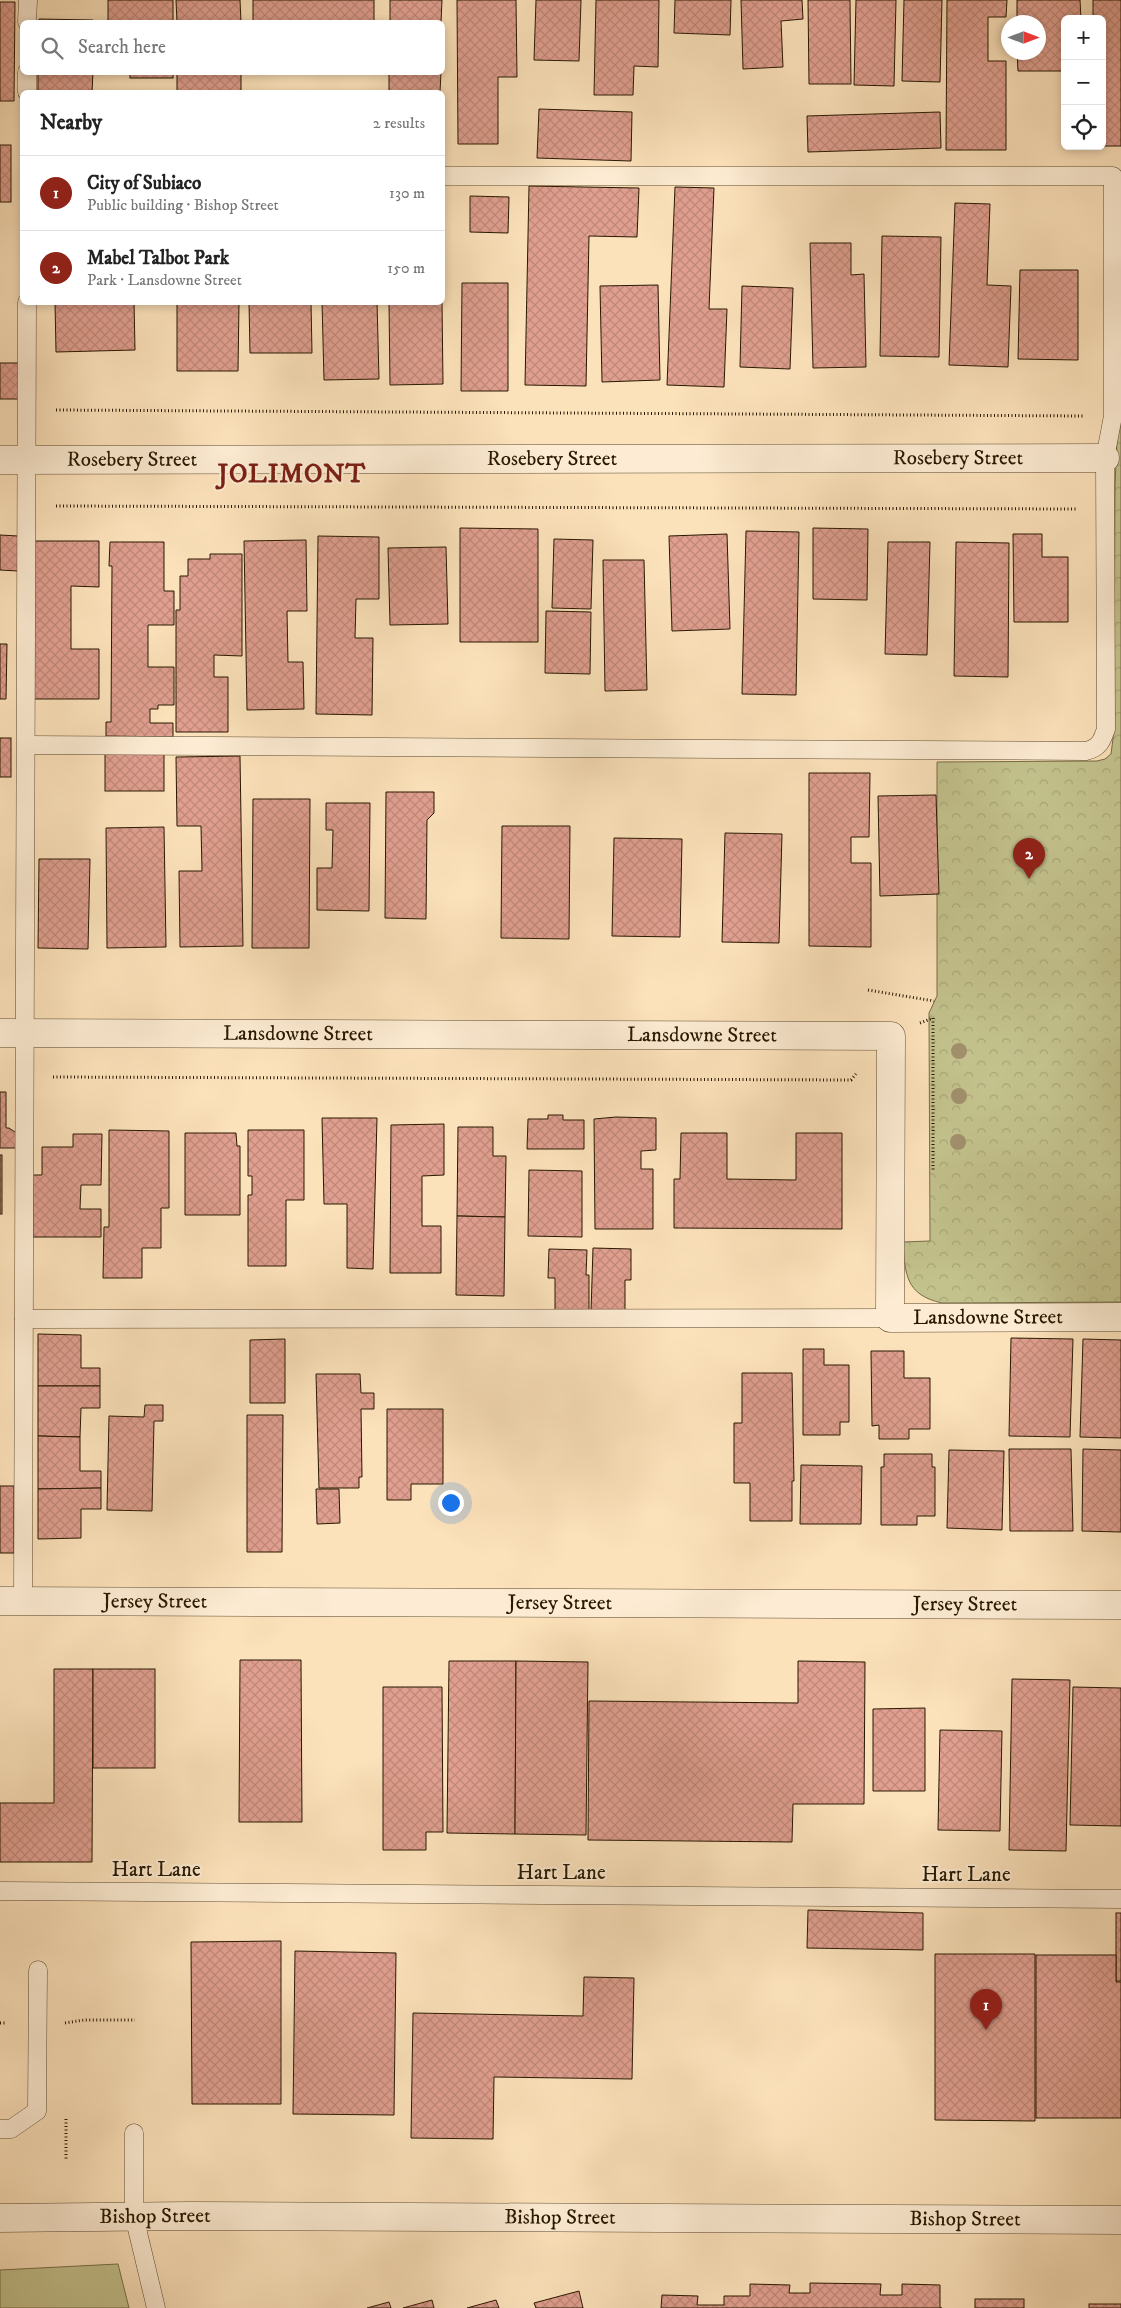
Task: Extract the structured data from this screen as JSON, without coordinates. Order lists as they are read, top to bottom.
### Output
{
  "streets": {
    "street": [
      "Rosebery Street",
      "Lansdowne Street",
      "Jersey Street",
      "Bishop Street"
    ],
    "lane": ["Hart Lane"]
  },
  "districts": ["JOLIMONT"],
  "north": "right",
  "page": {
    "map_buttons": ["+", "−"],
    "search": "Search here",
    "heading": ["Nearby", "2 results"],
    "list": [
      {
        "mark": "1",
        "name": "City of Subiaco",
        "note": "Public building · Bishop Street",
        "value": "130 m"
      },
      {
        "mark": "2",
        "name": "Mabel Talbot Park",
        "note": "Park · Lansdowne Street",
        "value": "150 m"
      }
    ],
    "pins": ["2", "1"]
  }
}
